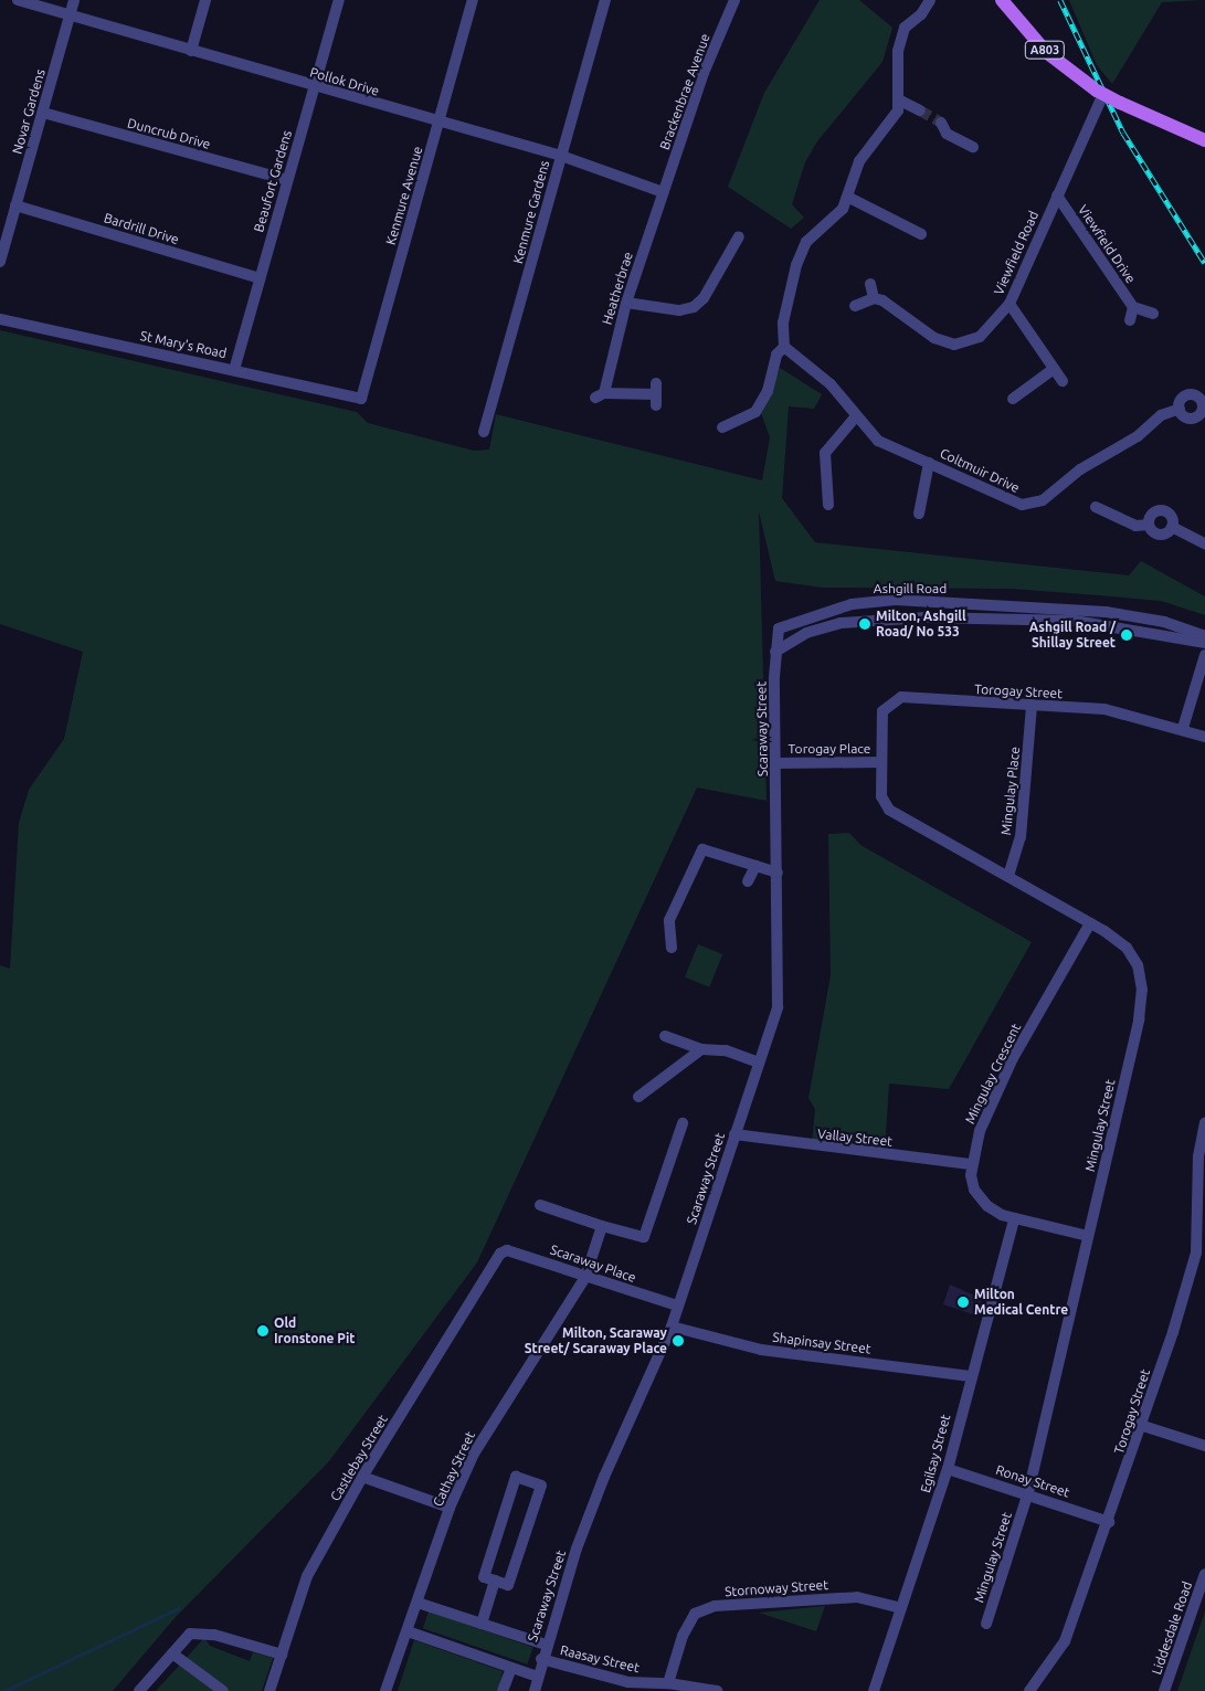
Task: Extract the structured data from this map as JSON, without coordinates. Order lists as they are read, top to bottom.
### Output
{
  "streets": {
    "main road": ["A803"],
    "street": [
      "Pollok Drive",
      "Brackenbrae Avenue",
      "Novar Gardens",
      "Duncrub Drive",
      "Beaufort Gardens",
      "Kenmure Avenue",
      "Kenmure Gardens",
      "Bardrill Drive",
      "Viewfield Drive",
      "Viewfield Road",
      "Heatherbrae",
      "St Mary's Road",
      "Coltmuir Drive",
      "Ashgill Road",
      "Torogay Street",
      "Scaraway Street",
      "Torogay Place",
      "Mingulay Place",
      "Mingulay Crescent",
      "Mingulay Street",
      "Vallay Street",
      "Scaraway Place",
      "Shapinsay Street",
      "Egilsay Street",
      "Castlebay Street",
      "Cathay Street",
      "Ronay Street",
      "Stornoway Street",
      "Liddesdale Road",
      "Raasay Street"
    ]
  },
  "crossings": [
    ["A803", "Viewfield Road"],
    ["Pollok Drive", "Brackenbrae Avenue"],
    ["Pollok Drive", "Novar Gardens"],
    ["Pollok Drive", "Beaufort Gardens"],
    ["Pollok Drive", "Kenmure Avenue"],
    ["Pollok Drive", "Kenmure Gardens"],
    ["Pollok Drive", "Heatherbrae"],
    ["Brackenbrae Avenue", "Heatherbrae"],
    ["Novar Gardens", "Duncrub Drive"],
    ["Novar Gardens", "Bardrill Drive"],
    ["Duncrub Drive", "Beaufort Gardens"],
    ["Beaufort Gardens", "Bardrill Drive"],
    ["Beaufort Gardens", "St Mary's Road"],
    ["Kenmure Avenue", "St Mary's Road"],
    ["Viewfield Drive", "Viewfield Road"],
    ["Ashgill Road", "Scaraway Street"],
    ["Torogay Street", "Torogay Place"],
    ["Torogay Street", "Mingulay Place"],
    ["Torogay Street", "Mingulay Street"],
    ["Torogay Street", "Ronay Street"],
    ["Scaraway Street", "Torogay Place"],
    ["Scaraway Street", "Vallay Street"],
    ["Scaraway Street", "Scaraway Place"],
    ["Scaraway Street", "Shapinsay Street"],
    ["Scaraway Street", "Raasay Street"],
    ["Torogay Place", "Mingulay Street"],
    ["Mingulay Place", "Mingulay Street"],
    ["Mingulay Crescent", "Mingulay Street"],
    ["Mingulay Crescent", "Vallay Street"],
    ["Mingulay Crescent", "Egilsay Street"],
    ["Mingulay Street", "Ronay Street"],
    ["Scaraway Place", "Castlebay Street"],
    ["Scaraway Place", "Cathay Street"],
    ["Shapinsay Street", "Egilsay Street"],
    ["Egilsay Street", "Ronay Street"],
    ["Egilsay Street", "Stornoway Street"],
    ["Stornoway Street", "Raasay Street"]
  ],
  "places": [
    "Milton, Ashgill Road/ No 533",
    "Ashgill Road / Shillay Street",
    "Milton Medical Centre",
    "Old Ironstone Pit",
    "Milton, Scaraway Street/ Scaraway Place"
  ]
}
